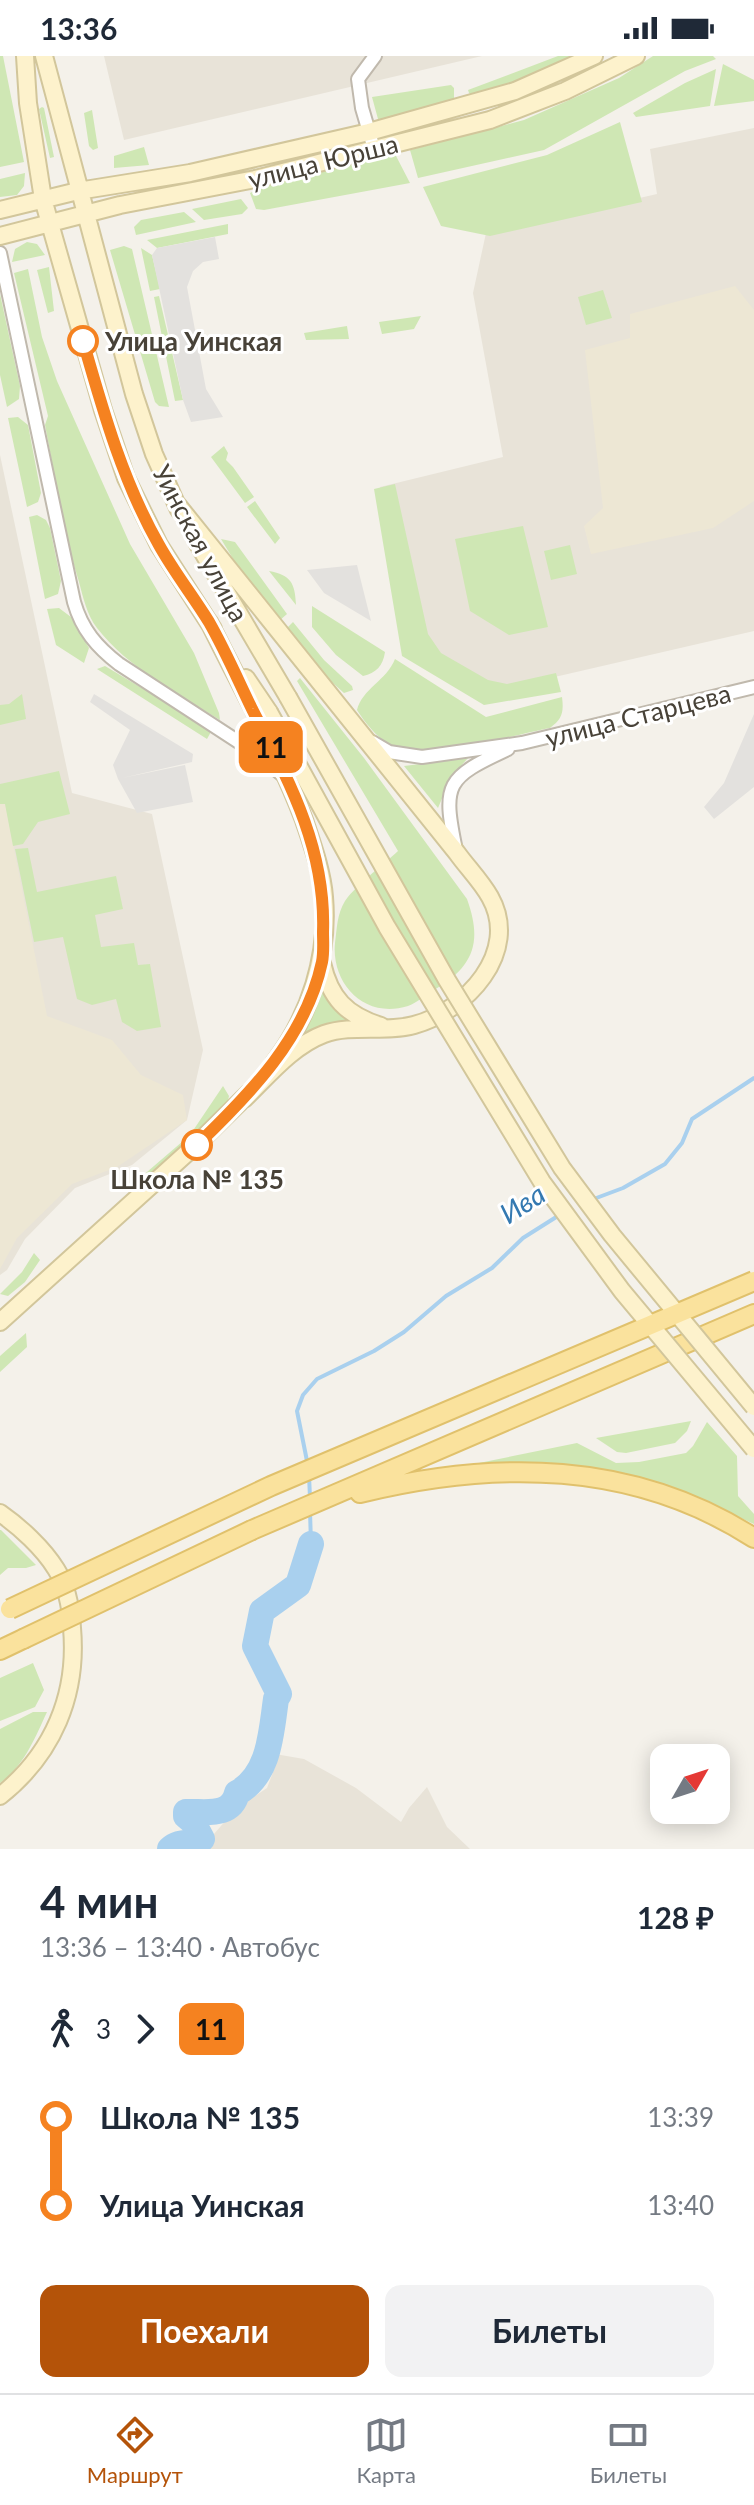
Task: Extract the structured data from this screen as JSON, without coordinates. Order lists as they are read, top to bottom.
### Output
{
  "streets": {
    "main road": ["улица Юрша", "Уинская улица"],
    "street": ["улица Старцева"]
  },
  "crossings": [
    ["улица Юрша", "Уинская улица"]
  ],
  "water": ["Ива"],
  "places": ["Улица Уинская", "Школа № 135"],
  "lines": ["bus line 11"],
  "north": "top right",
  "page": {
    "status": "13:36",
    "on_map": "11",
    "heading": ["4 мин", "13:36 – 13:40 · Автобус", "128 ₽"],
    "legs": ["3", "11"],
    "list": [
      {
        "name": "Школа № 135",
        "value": "13:39"
      },
      {
        "name": "Улица Уинская",
        "value": "13:40"
      }
    ],
    "buttons": ["Поехали", "Билеты"],
    "tabs": ["Маршрут", "Карта", "Билеты"]
  }
}
